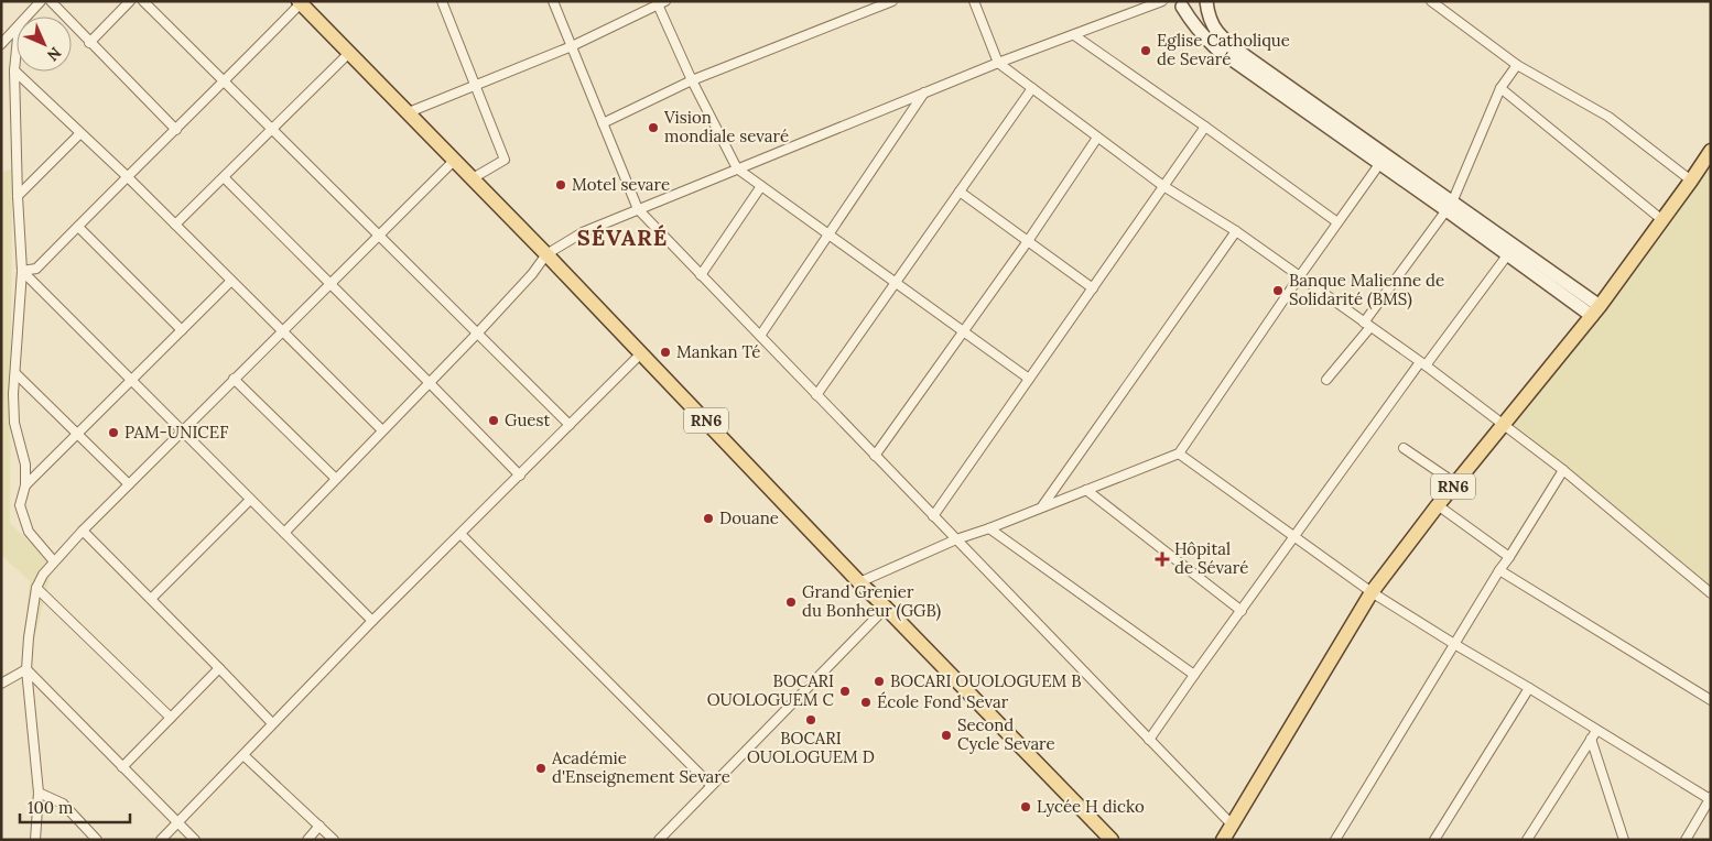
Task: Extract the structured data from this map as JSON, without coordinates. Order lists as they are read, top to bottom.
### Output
{
  "streets": {
    "main road": ["RN6"]
  },
  "districts": ["SÉVARÉ"],
  "places": {
    "other": [
      "Eglise Catholique de Sevaré",
      "Vision mondiale sevaré",
      "Motel sevare",
      "Banque Malienne de Solidarité (BMS)",
      "Mankan Té",
      "Guest",
      "PAM-UNICEF",
      "Douane",
      "Grand Grenier du Bonheur (GGB)",
      "BOCARI OUOLOGUEM B",
      "BOCARI OUOLOGUEM C",
      "École Fond Sevar",
      "BOCARI OUOLOGUEM D",
      "Second Cycle Sevare",
      "Académie d'Enseignement Sevare",
      "Lycée H dicko"
    ],
    "health": ["Hôpital de Sévaré"]
  },
  "scale_bar": "100 m",
  "north": "bottom right"
}
